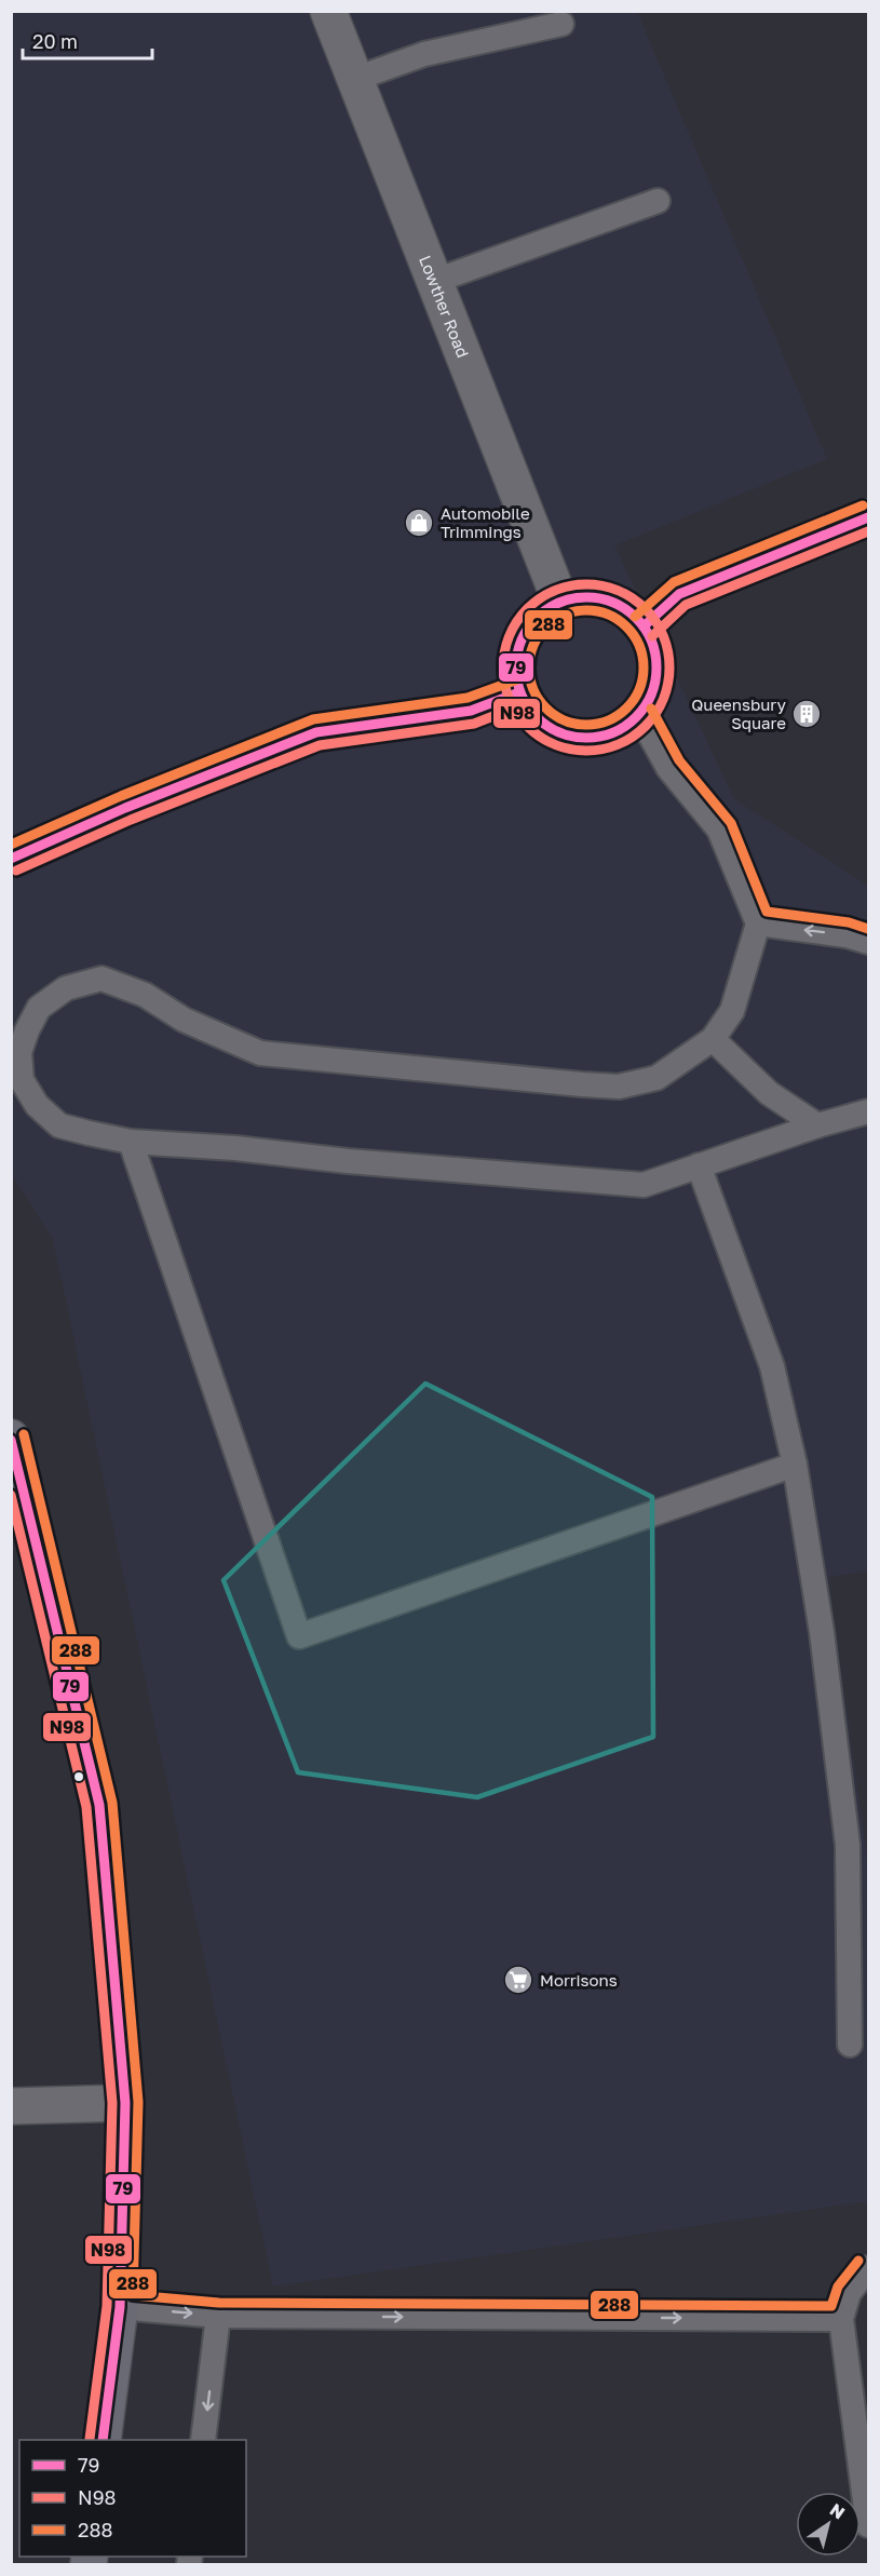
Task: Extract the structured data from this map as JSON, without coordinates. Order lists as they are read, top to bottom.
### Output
{
  "streets": {
    "street": ["Lowther Road"]
  },
  "places": {
    "shop": ["Automobile Trimmings"],
    "building": ["Queensbury Square"],
    "supermarket": ["Morrisons"]
  },
  "lines": ["transit line 288", "transit line 79", "transit line N98"],
  "legend": ["79", "N98", "288"],
  "scale_bar": "20 m",
  "north": "top right"
}
